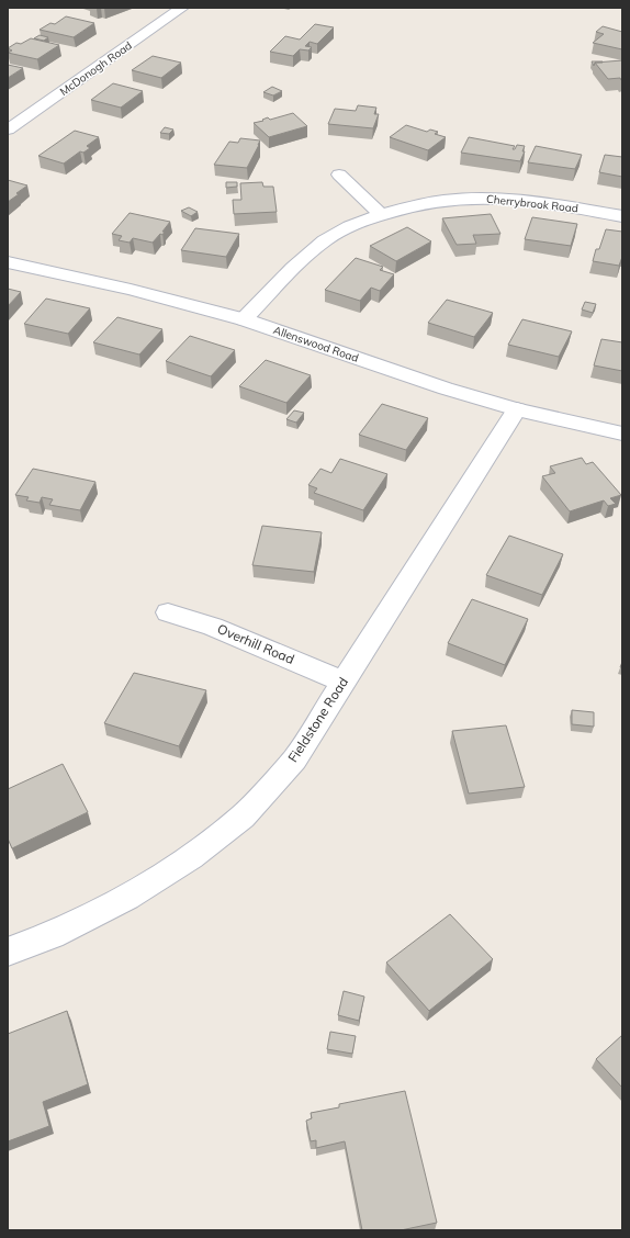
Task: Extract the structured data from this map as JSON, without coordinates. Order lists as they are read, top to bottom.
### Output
{
  "streets": {
    "street": [
      "McDonogh Road",
      "Cherrybrook Road",
      "Allenswood Road",
      "Overhill Road",
      "Fieldstone Road"
    ]
  },
  "crossings": [
    ["Cherrybrook Road", "Allenswood Road"],
    ["Allenswood Road", "Fieldstone Road"],
    ["Overhill Road", "Fieldstone Road"]
  ]
}
